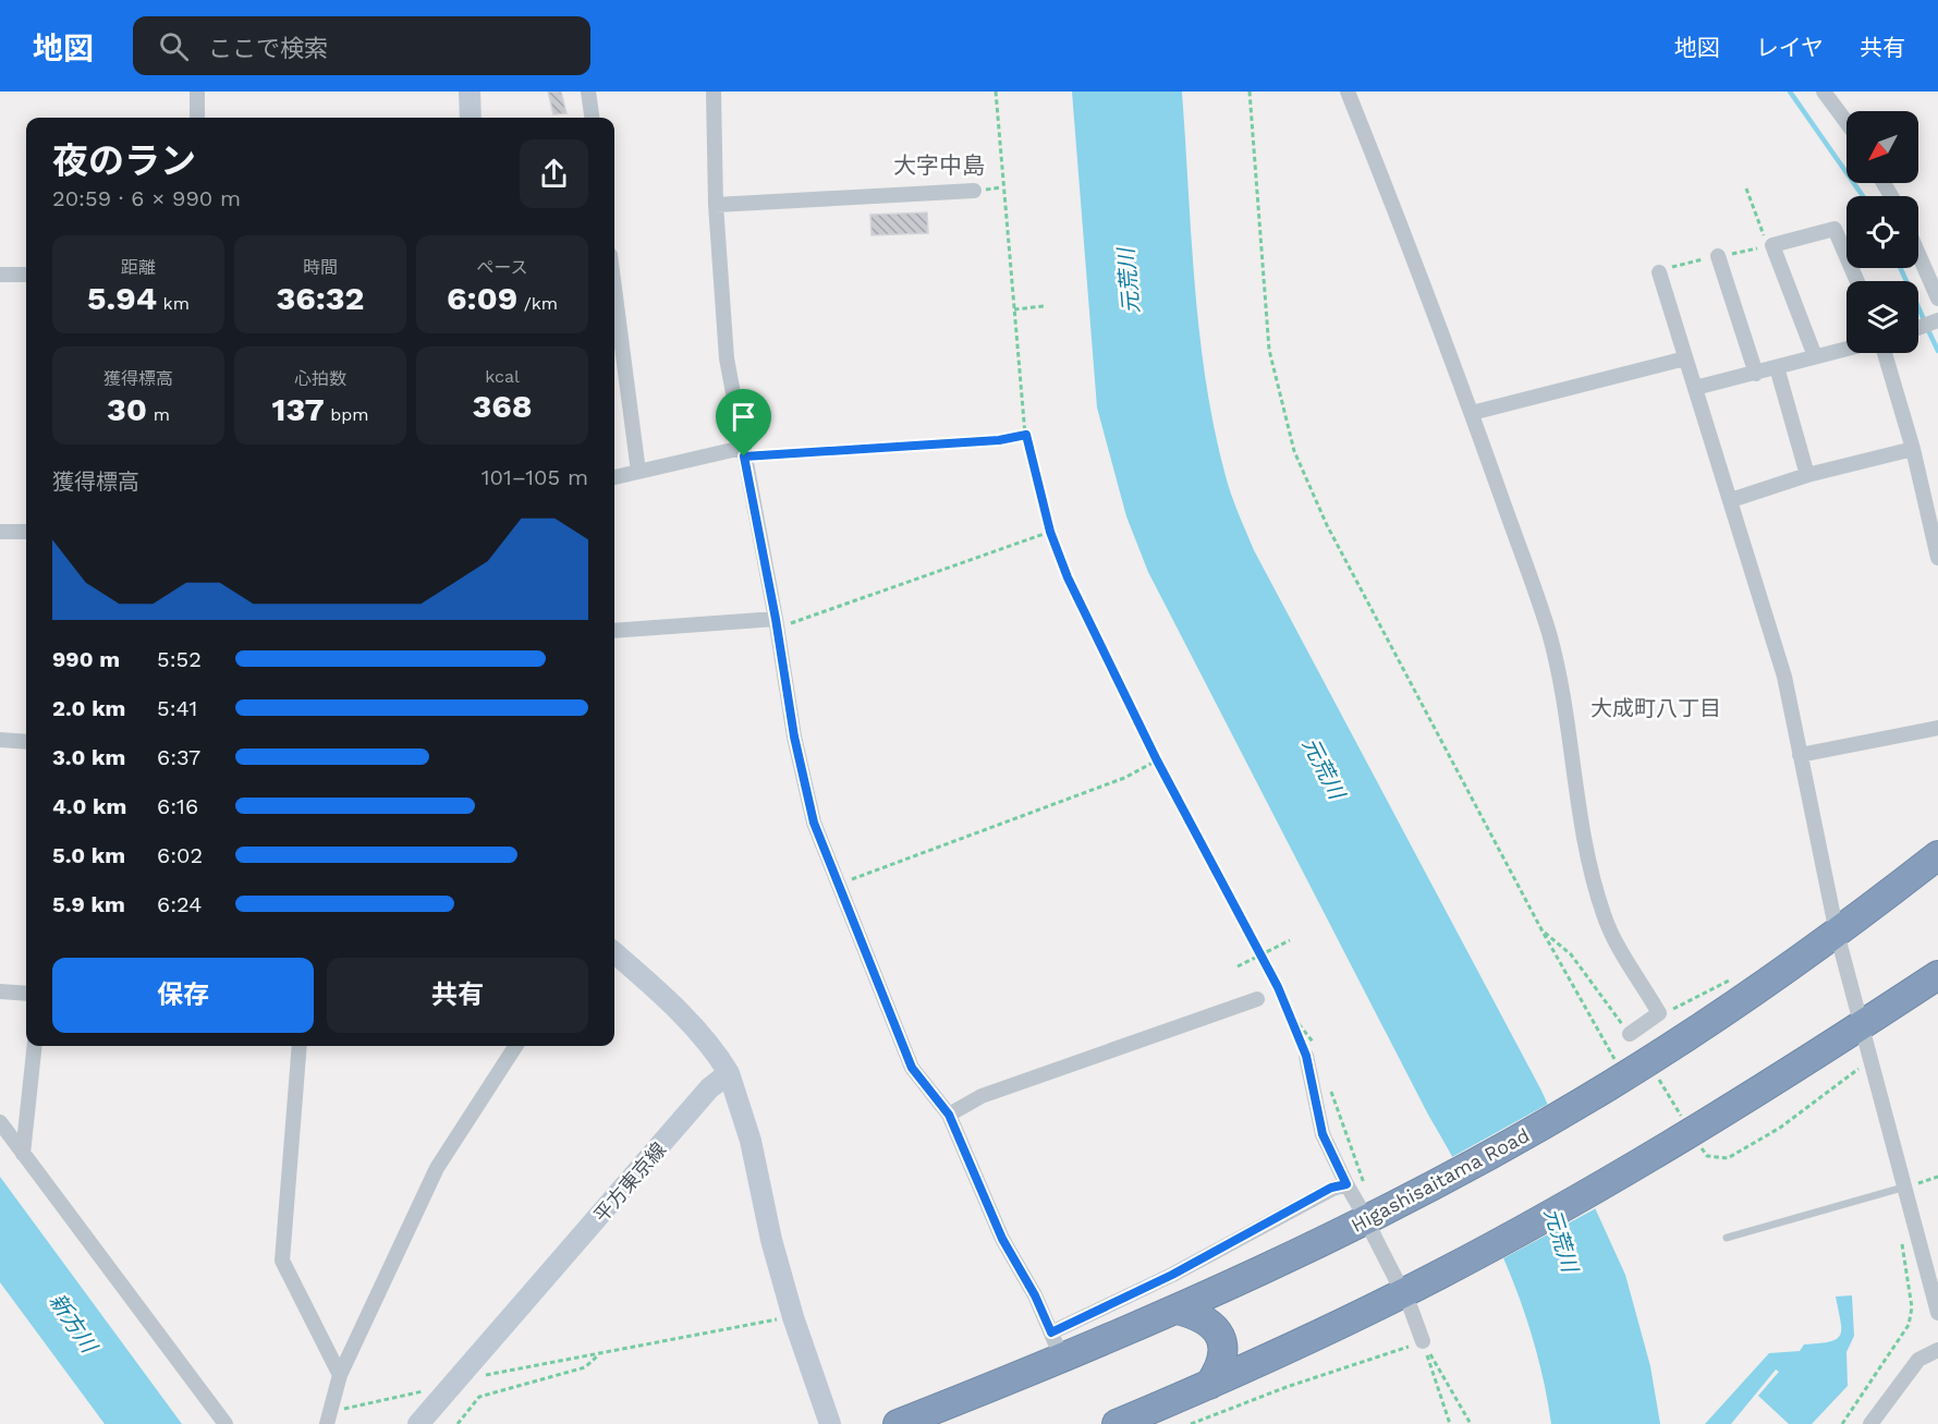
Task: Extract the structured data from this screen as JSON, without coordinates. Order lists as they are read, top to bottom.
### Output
{
  "streets": {
    "highway": ["Higashisaitama Road"],
    "main road": ["平方東京線"]
  },
  "districts": ["大字中島", "大成町八丁目"],
  "water": ["元荒川", "新方川"],
  "north": "bottom left",
  "page": {
    "header": "地図",
    "search": "ここで検索",
    "nav": ["地図", "レイヤ", "共有"],
    "heading": ["夜のラン", "20:59 · 6 × 990 m"],
    "stats": [
      ["距離", "5.94 km"],
      ["時間", "36:32"],
      ["ペース", "6:09 /km"],
      ["獲得標高", "30 m"],
      ["心拍数", "137 bpm"],
      ["kcal", "368"]
    ],
    "chart": ["獲得標高", "101–105 m"],
    "list": [
      {
        "name": "990 m",
        "note": "5:52"
      },
      {
        "name": "2.0 km",
        "note": "5:41"
      },
      {
        "name": "3.0 km",
        "note": "6:37"
      },
      {
        "name": "4.0 km",
        "note": "6:16"
      },
      {
        "name": "5.0 km",
        "note": "6:02"
      },
      {
        "name": "5.9 km",
        "note": "6:24"
      }
    ],
    "buttons": ["保存", "共有"]
  }
}
